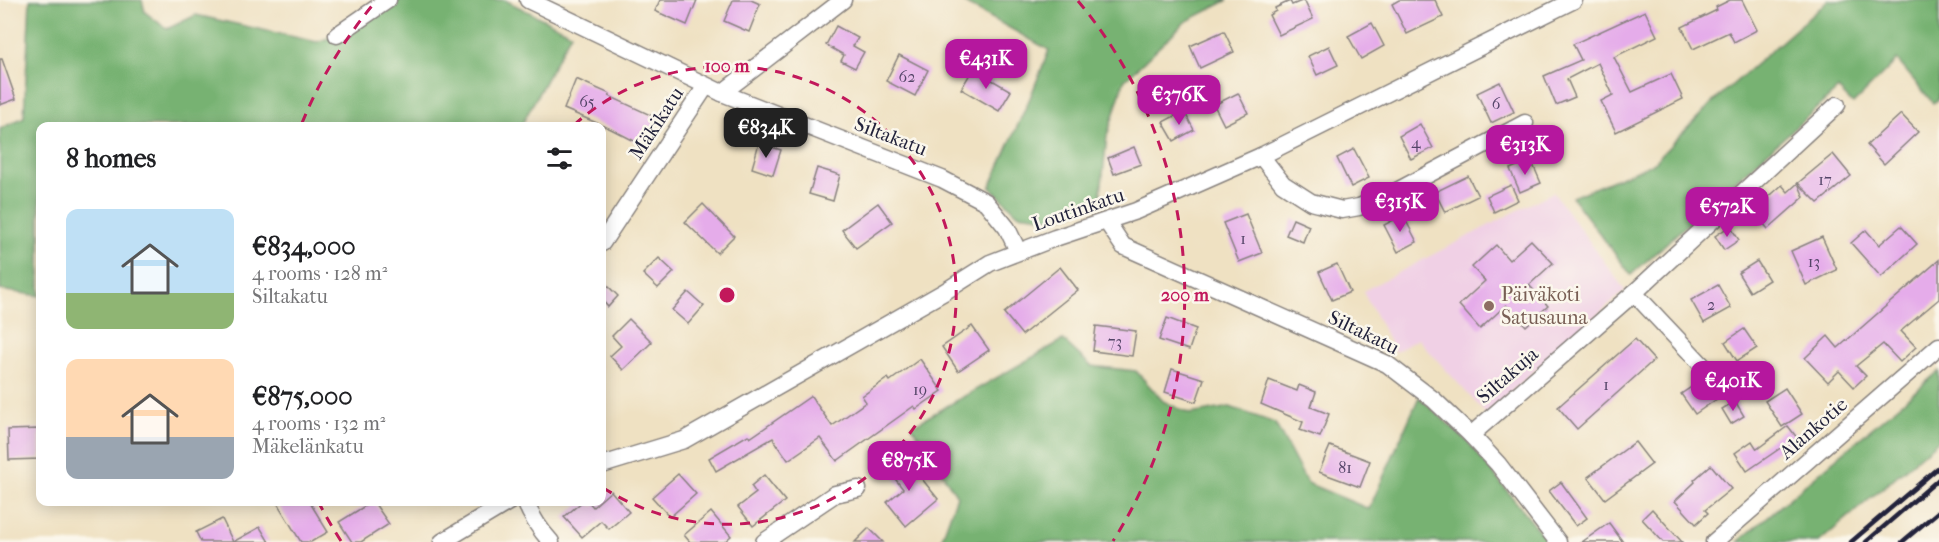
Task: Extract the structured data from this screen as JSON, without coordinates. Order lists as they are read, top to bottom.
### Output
{
  "streets": {
    "street": [
      "Mäkikatu",
      "Siltakatu",
      "Loutinkatu",
      "Siltakuja",
      "Alankotie"
    ]
  },
  "crossings": [
    ["Mäkikatu", "Siltakatu"],
    ["Siltakatu", "Loutinkatu"],
    ["Siltakatu", "Siltakuja"]
  ],
  "places": ["Päiväkoti Satusauna"],
  "house_numbers": [
    "62",
    "65",
    "6",
    "4",
    "17",
    "1",
    "13",
    "2",
    "73",
    "1",
    "19",
    "81"
  ],
  "page": {
    "price": [
      "€431K",
      "€376K",
      "€834K",
      "€313K",
      "€315K",
      "€572K",
      "€401K",
      "€875K"
    ],
    "heading": "8 homes",
    "list": [
      {
        "name": "€834,000",
        "note": "4 rooms · 128 m² · Siltakatu"
      },
      {
        "name": "€875,000",
        "note": "4 rooms · 132 m² · Mäkelänkatu"
      }
    ]
  },
  "rings": ["100 m", "200 m"]
}
